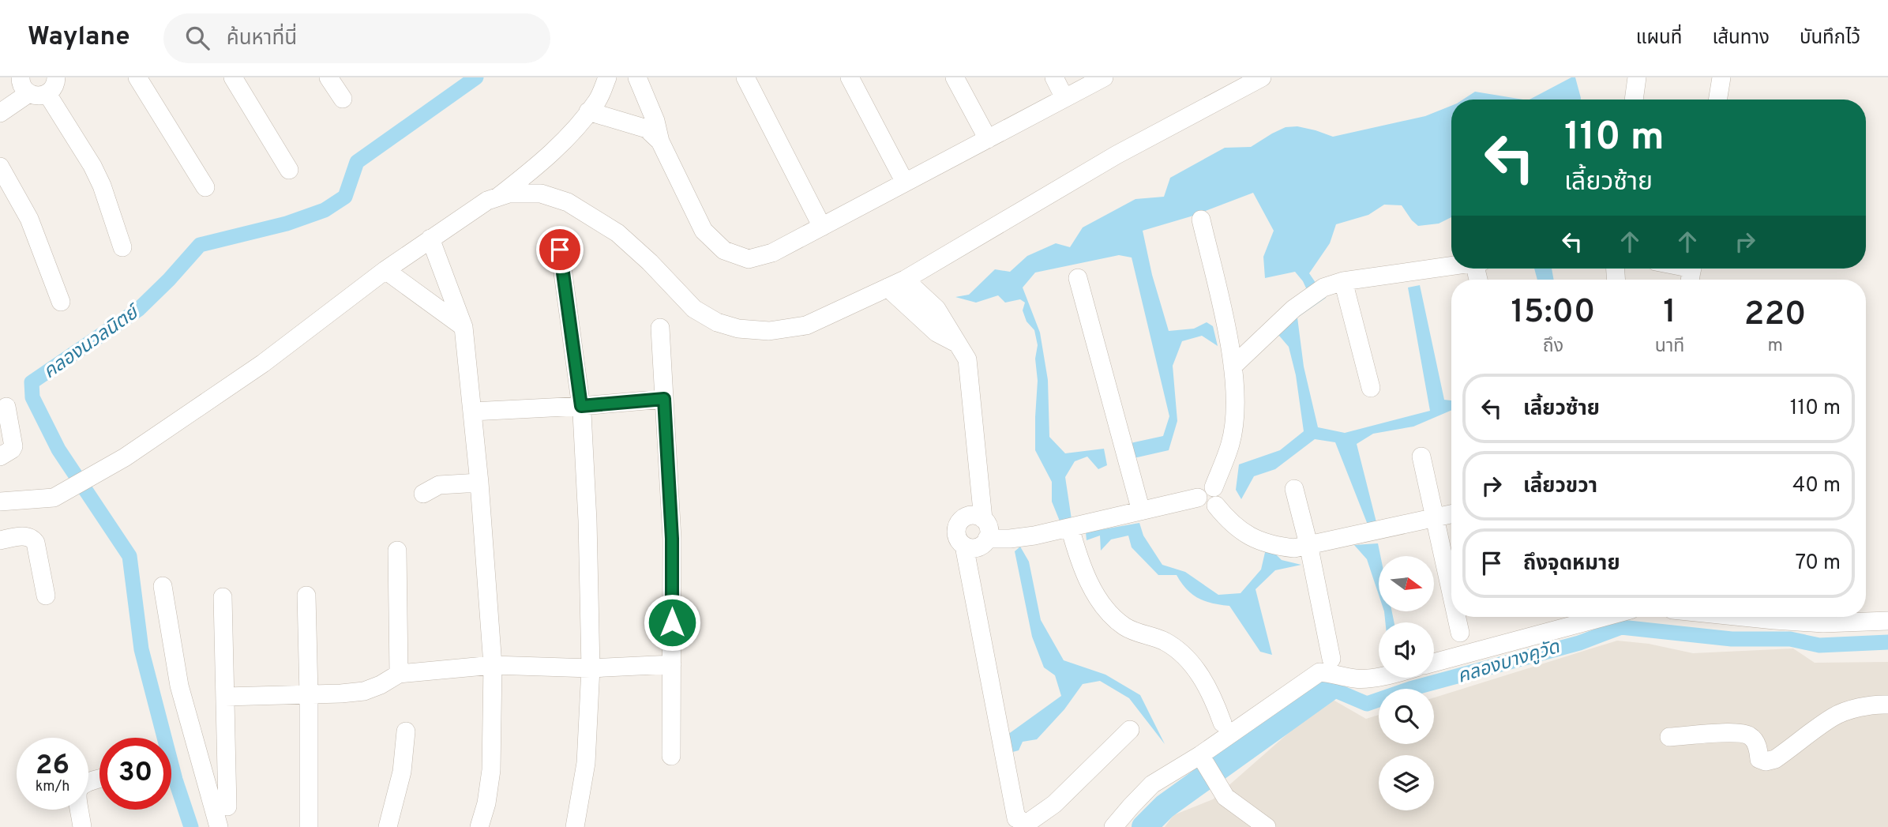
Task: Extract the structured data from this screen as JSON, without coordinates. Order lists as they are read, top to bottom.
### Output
{
  "water": ["คลองนวลนิตย์", "คลองบางคูวัด"],
  "north": "right",
  "page": {
    "header": "Waylane",
    "search": "ค้นหาที่นี่",
    "nav": ["แผนที่", "เส้นทาง", "บันทึกไว้"],
    "turn": ["110 m", "เลี้ยวซ้าย"],
    "eta": [
      "15:00",
      "ถึง",
      "1",
      "นาที",
      "220",
      "m"
    ],
    "list": [
      {
        "name": "เลี้ยวซ้าย",
        "value": "110 m"
      },
      {
        "name": "เลี้ยวขวา",
        "value": "40 m"
      },
      {
        "name": "ถึงจุดหมาย",
        "value": "70 m"
      }
    ],
    "speed": "26 km/h",
    "limit": "30"
  }
}
